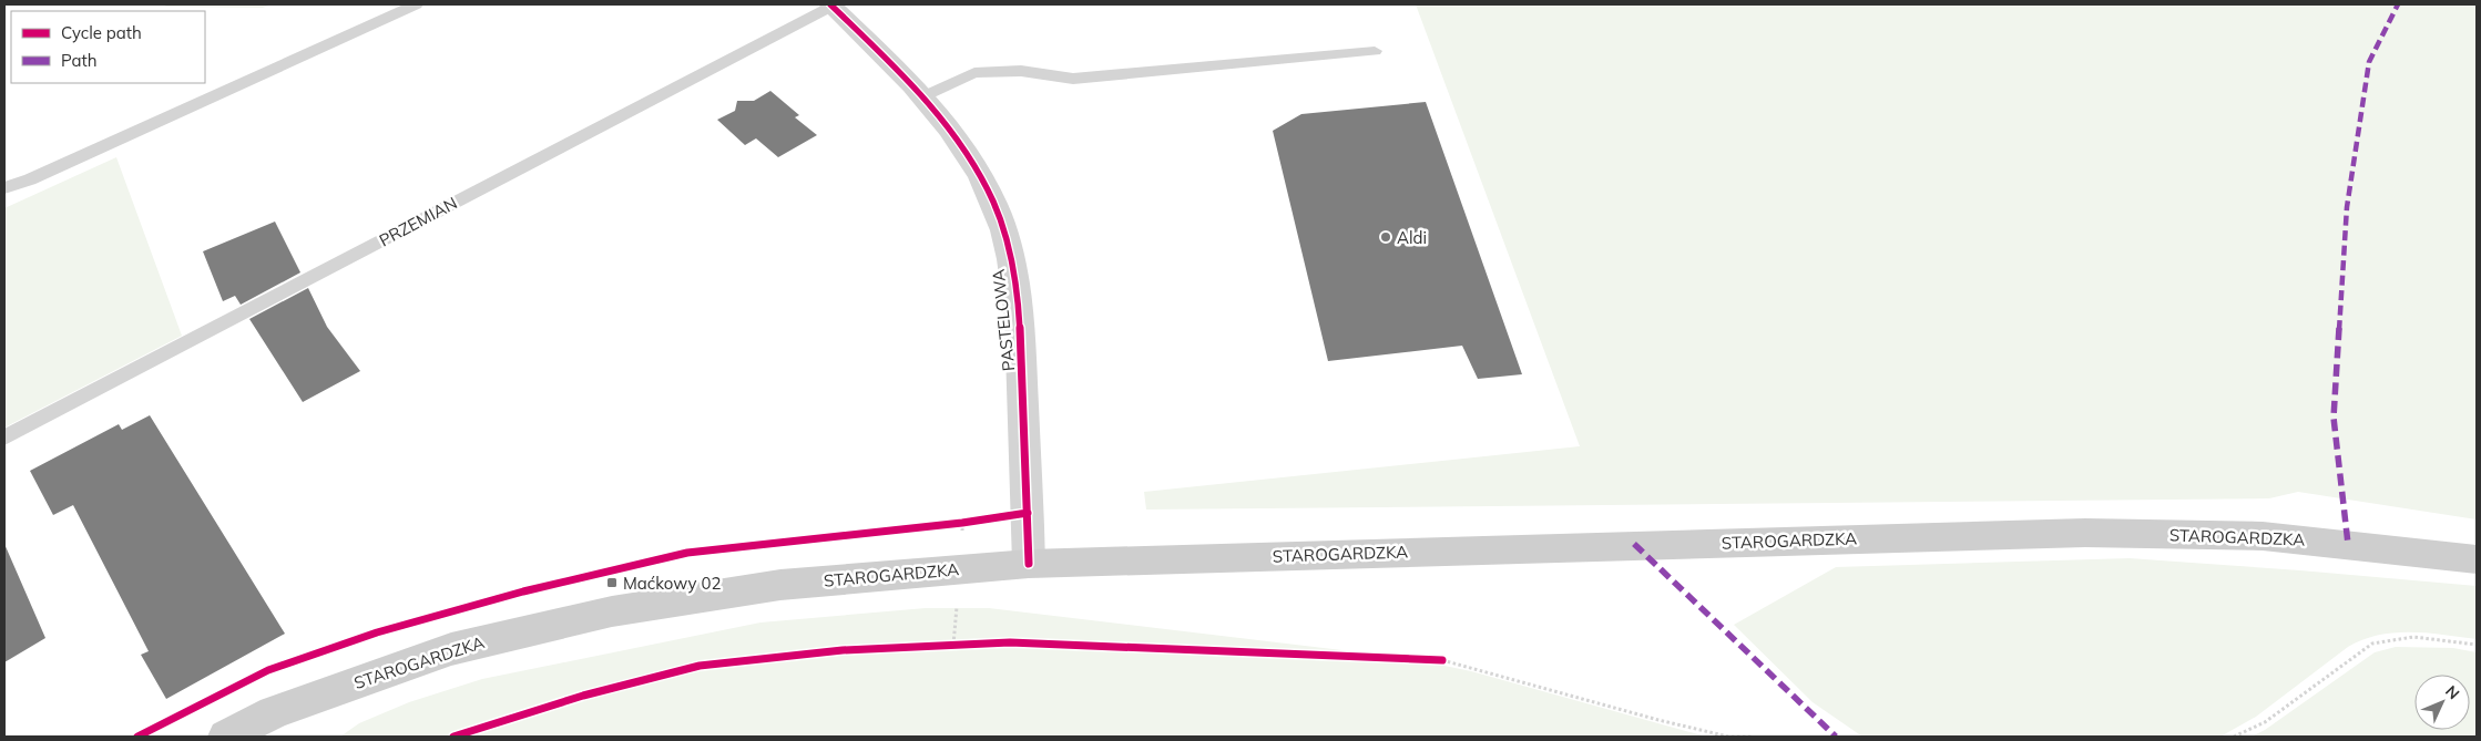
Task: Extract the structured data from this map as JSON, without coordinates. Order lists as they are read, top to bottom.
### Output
{
  "streets": {
    "main road": ["STAROGARDZKA"],
    "street": ["PASTELOWA"],
    "lane": ["PRZEMIAN"]
  },
  "crossings": [
    ["PRZEMIAN", "PASTELOWA"],
    ["PASTELOWA", "STAROGARDZKA"]
  ],
  "places": {
    "other": ["Aldi"],
    "transit": ["Maćkowy 02"]
  },
  "legend": ["Cycle path", "Path"],
  "north": "top right"
}
